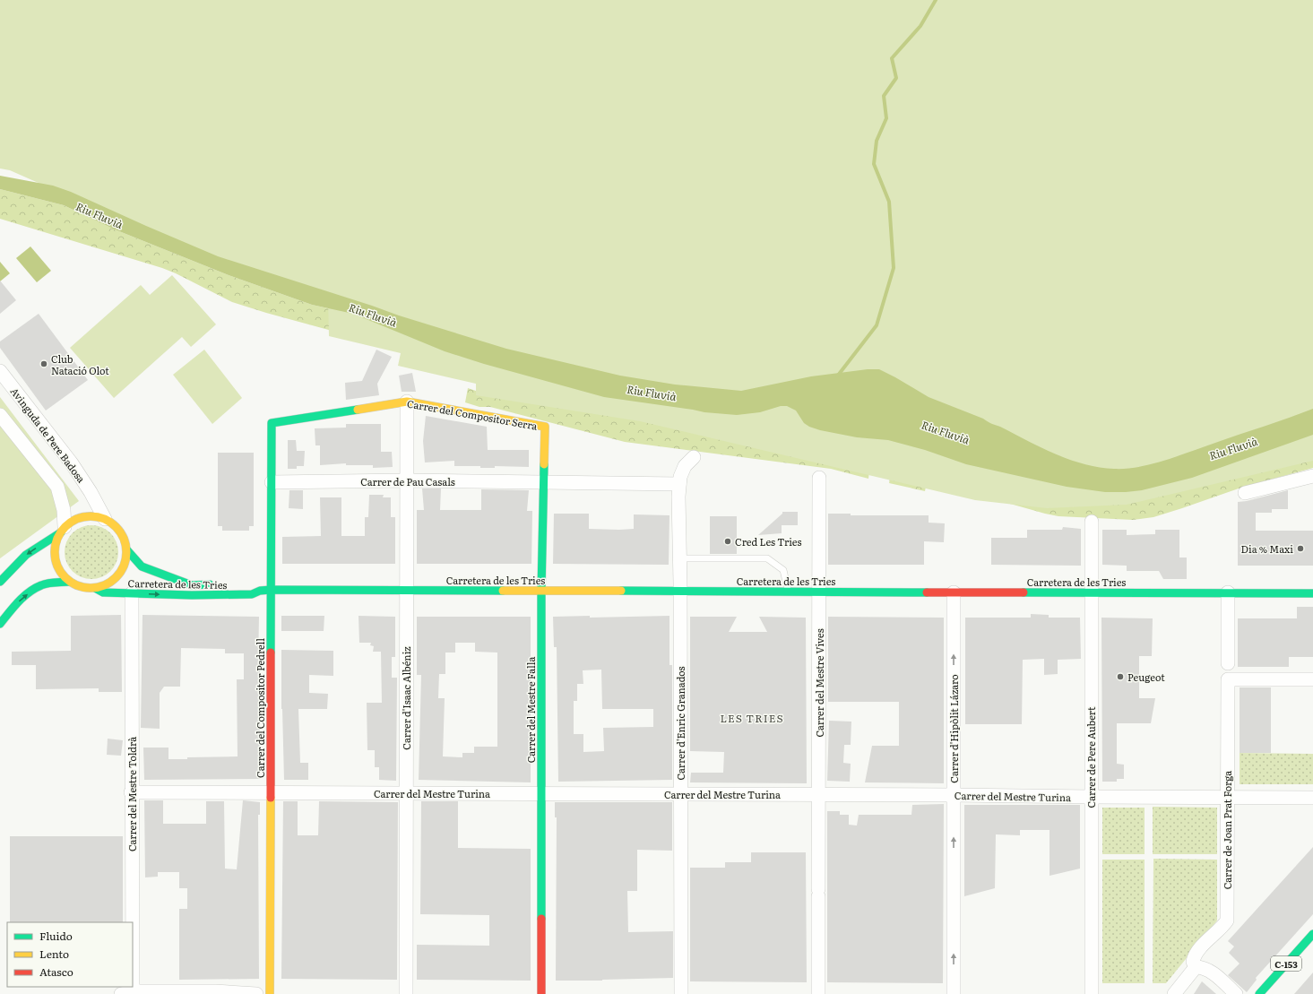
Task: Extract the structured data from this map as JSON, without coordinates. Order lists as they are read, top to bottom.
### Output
{
  "streets": {
    "street": [
      "Carrer del Compositor Serra",
      "Avinguda de Pere Badosa",
      "Carrer de Pau Casals",
      "Carretera de les Tries",
      "Carrer del Mestre Vives",
      "Carrer d'Isaac Albéniz",
      "Carrer del Compositor Pedrell",
      "Carrer del Mestre Falla",
      "Carrer d'Enric Granados",
      "Carrer d'Hipòlit Lázaro",
      "Carrer de Pere Aubert",
      "Carrer del Mestre Turina",
      "Carrer del Mestre Toldrà",
      "Carrer de Joan Prat Forga",
      "C-153"
    ]
  },
  "crossings": [
    ["Carrer del Compositor Serra", "Carrer d'Isaac Albéniz"],
    ["Carrer del Compositor Serra", "Carrer del Compositor Pedrell"],
    ["Carrer del Compositor Serra", "Carrer del Mestre Falla"],
    ["Avinguda de Pere Badosa", "Carretera de les Tries"],
    ["Carrer de Pau Casals", "Carrer d'Isaac Albéniz"],
    ["Carrer de Pau Casals", "Carrer del Compositor Pedrell"],
    ["Carrer de Pau Casals", "Carrer del Mestre Falla"],
    ["Carrer de Pau Casals", "Carrer d'Enric Granados"],
    ["Carretera de les Tries", "Carrer del Mestre Vives"],
    ["Carretera de les Tries", "Carrer d'Isaac Albéniz"],
    ["Carretera de les Tries", "Carrer del Compositor Pedrell"],
    ["Carretera de les Tries", "Carrer del Mestre Falla"],
    ["Carretera de les Tries", "Carrer d'Enric Granados"],
    ["Carretera de les Tries", "Carrer d'Hipòlit Lázaro"],
    ["Carretera de les Tries", "Carrer de Pere Aubert"],
    ["Carretera de les Tries", "Carrer del Mestre Toldrà"],
    ["Carrer del Mestre Vives", "Carrer del Mestre Turina"],
    ["Carrer d'Isaac Albéniz", "Carrer del Mestre Turina"],
    ["Carrer del Compositor Pedrell", "Carrer del Mestre Turina"],
    ["Carrer del Mestre Falla", "Carrer del Mestre Turina"],
    ["Carrer d'Enric Granados", "Carrer del Mestre Turina"],
    ["Carrer d'Hipòlit Lázaro", "Carrer del Mestre Turina"],
    ["Carrer de Pere Aubert", "Carrer del Mestre Turina"],
    ["Carrer del Mestre Turina", "Carrer del Mestre Toldrà"],
    ["Carrer del Mestre Turina", "Carrer de Joan Prat Forga"]
  ],
  "one_way": ["Carrer d'Hipòlit Lázaro"],
  "districts": ["LES TRIES"],
  "water": ["Riu Fluvià"],
  "places": [
    "Club Natació Olot",
    "Cred Les Tries",
    "Dia % Maxi",
    "Peugeot"
  ],
  "legend": ["Fluido", "Lento", "Atasco"]
}
